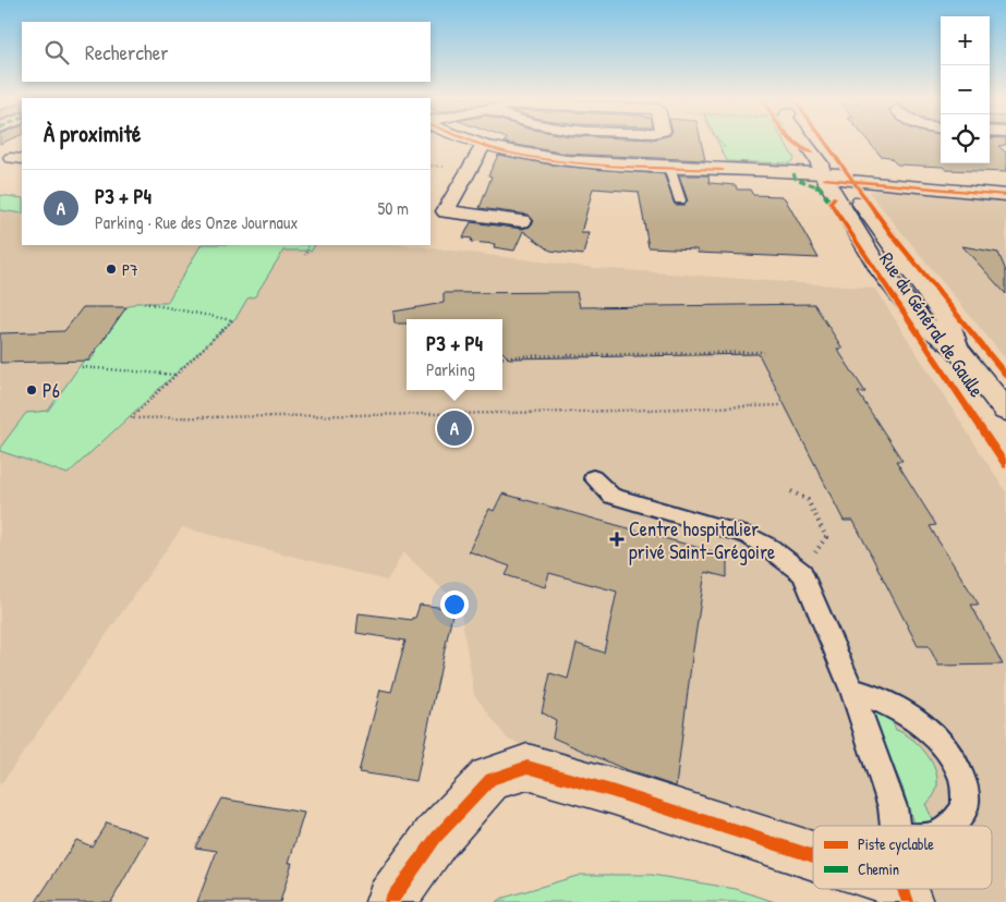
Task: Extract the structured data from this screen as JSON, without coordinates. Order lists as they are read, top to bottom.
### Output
{
  "streets": {
    "street": ["Rue du Général de Gaulle"]
  },
  "places": {
    "other": ["P7", "P6"],
    "health": ["Centre hospitalier privé Saint-Grégoire"]
  },
  "legend": ["Piste cyclable", "Chemin"],
  "page": {
    "map_buttons": ["+", "−"],
    "search": "Rechercher",
    "heading": "À proximité",
    "list": [
      {
        "mark": "A",
        "name": "P3 + P4",
        "note": "Parking · Rue des Onze Journaux",
        "value": "50 m"
      }
    ],
    "popup": ["P3 + P4", "Parking"],
    "pins": "A"
  }
}
